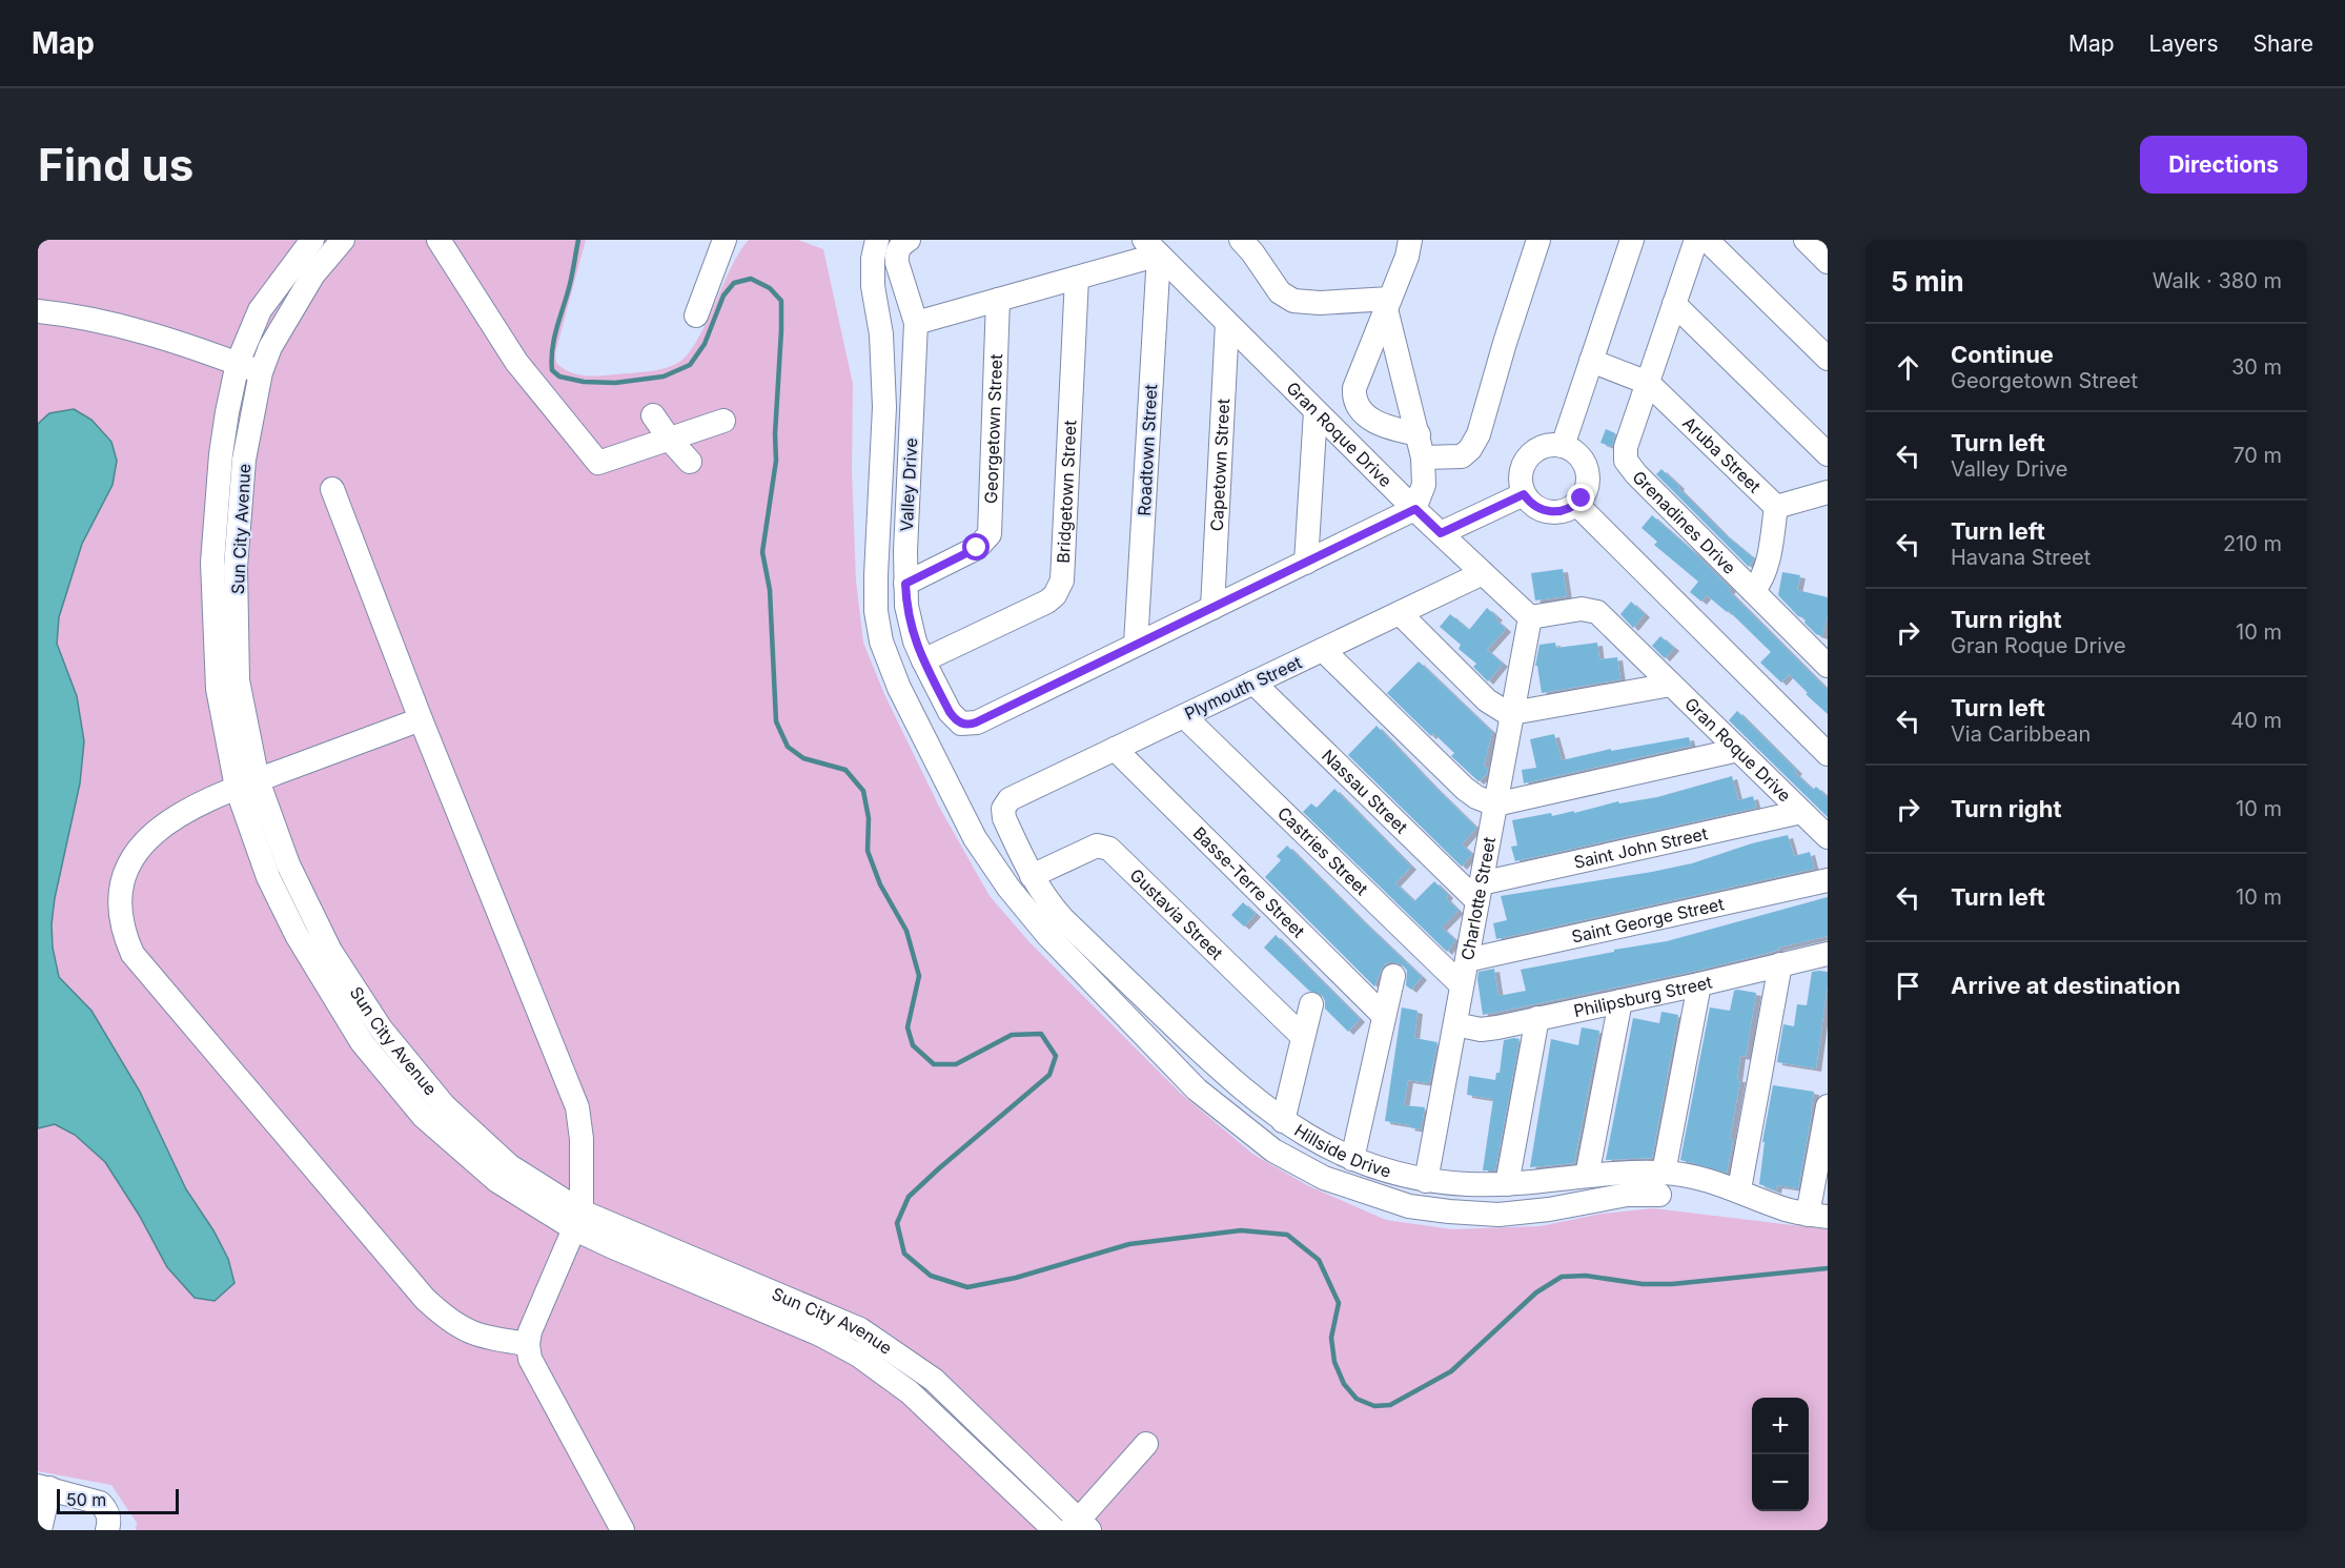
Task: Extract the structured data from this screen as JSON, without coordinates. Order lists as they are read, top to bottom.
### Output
{
  "streets": {
    "street": [
      "Georgetown Street",
      "Gran Roque Drive",
      "Roadtown Street",
      "Aruba Street",
      "Capetown Street",
      "Valley Drive",
      "Bridgetown Street",
      "Grenadines Drive",
      "Sun City Avenue",
      "Plymouth Street",
      "Nassau Street",
      "Saint John Street",
      "Castries Street",
      "Basse-Terre Street",
      "Charlotte Street",
      "Gustavia Street",
      "Saint George Street",
      "Philipsburg Street",
      "Hillside Drive"
    ]
  },
  "crossings": [
    ["Georgetown Street", "Valley Drive"],
    ["Gran Roque Drive", "Roadtown Street"],
    ["Gran Roque Drive", "Capetown Street"],
    ["Gran Roque Drive", "Plymouth Street"],
    ["Gran Roque Drive", "Saint John Street"],
    ["Gran Roque Drive", "Charlotte Street"],
    ["Roadtown Street", "Valley Drive"],
    ["Aruba Street", "Grenadines Drive"],
    ["Valley Drive", "Bridgetown Street"],
    ["Plymouth Street", "Nassau Street"],
    ["Plymouth Street", "Castries Street"],
    ["Plymouth Street", "Basse-Terre Street"],
    ["Plymouth Street", "Hillside Drive"],
    ["Nassau Street", "Saint John Street"],
    ["Nassau Street", "Charlotte Street"],
    ["Saint John Street", "Charlotte Street"],
    ["Castries Street", "Charlotte Street"],
    ["Charlotte Street", "Saint George Street"],
    ["Charlotte Street", "Philipsburg Street"],
    ["Charlotte Street", "Hillside Drive"],
    ["Gustavia Street", "Hillside Drive"]
  ],
  "scale_bar": "50 m",
  "page": {
    "header": "Map",
    "nav": ["Map", "Layers", "Share"],
    "buttons": "Directions",
    "title": "Find us",
    "heading": ["5 min", "Walk · 380 m"],
    "list": [
      ["Continue", "Georgetown Street", "30 m"],
      ["Turn left", "Valley Drive", "70 m"],
      ["Turn left", "Havana Street", "210 m"],
      ["Turn right", "Gran Roque Drive", "10 m"],
      ["Turn left", "Via Caribbean", "40 m"],
      ["Turn right", "10 m"],
      ["Turn left", "10 m"],
      "Arrive at destination"
    ],
    "map_buttons": ["+", "−"],
    "scale": "50 m"
  }
}
